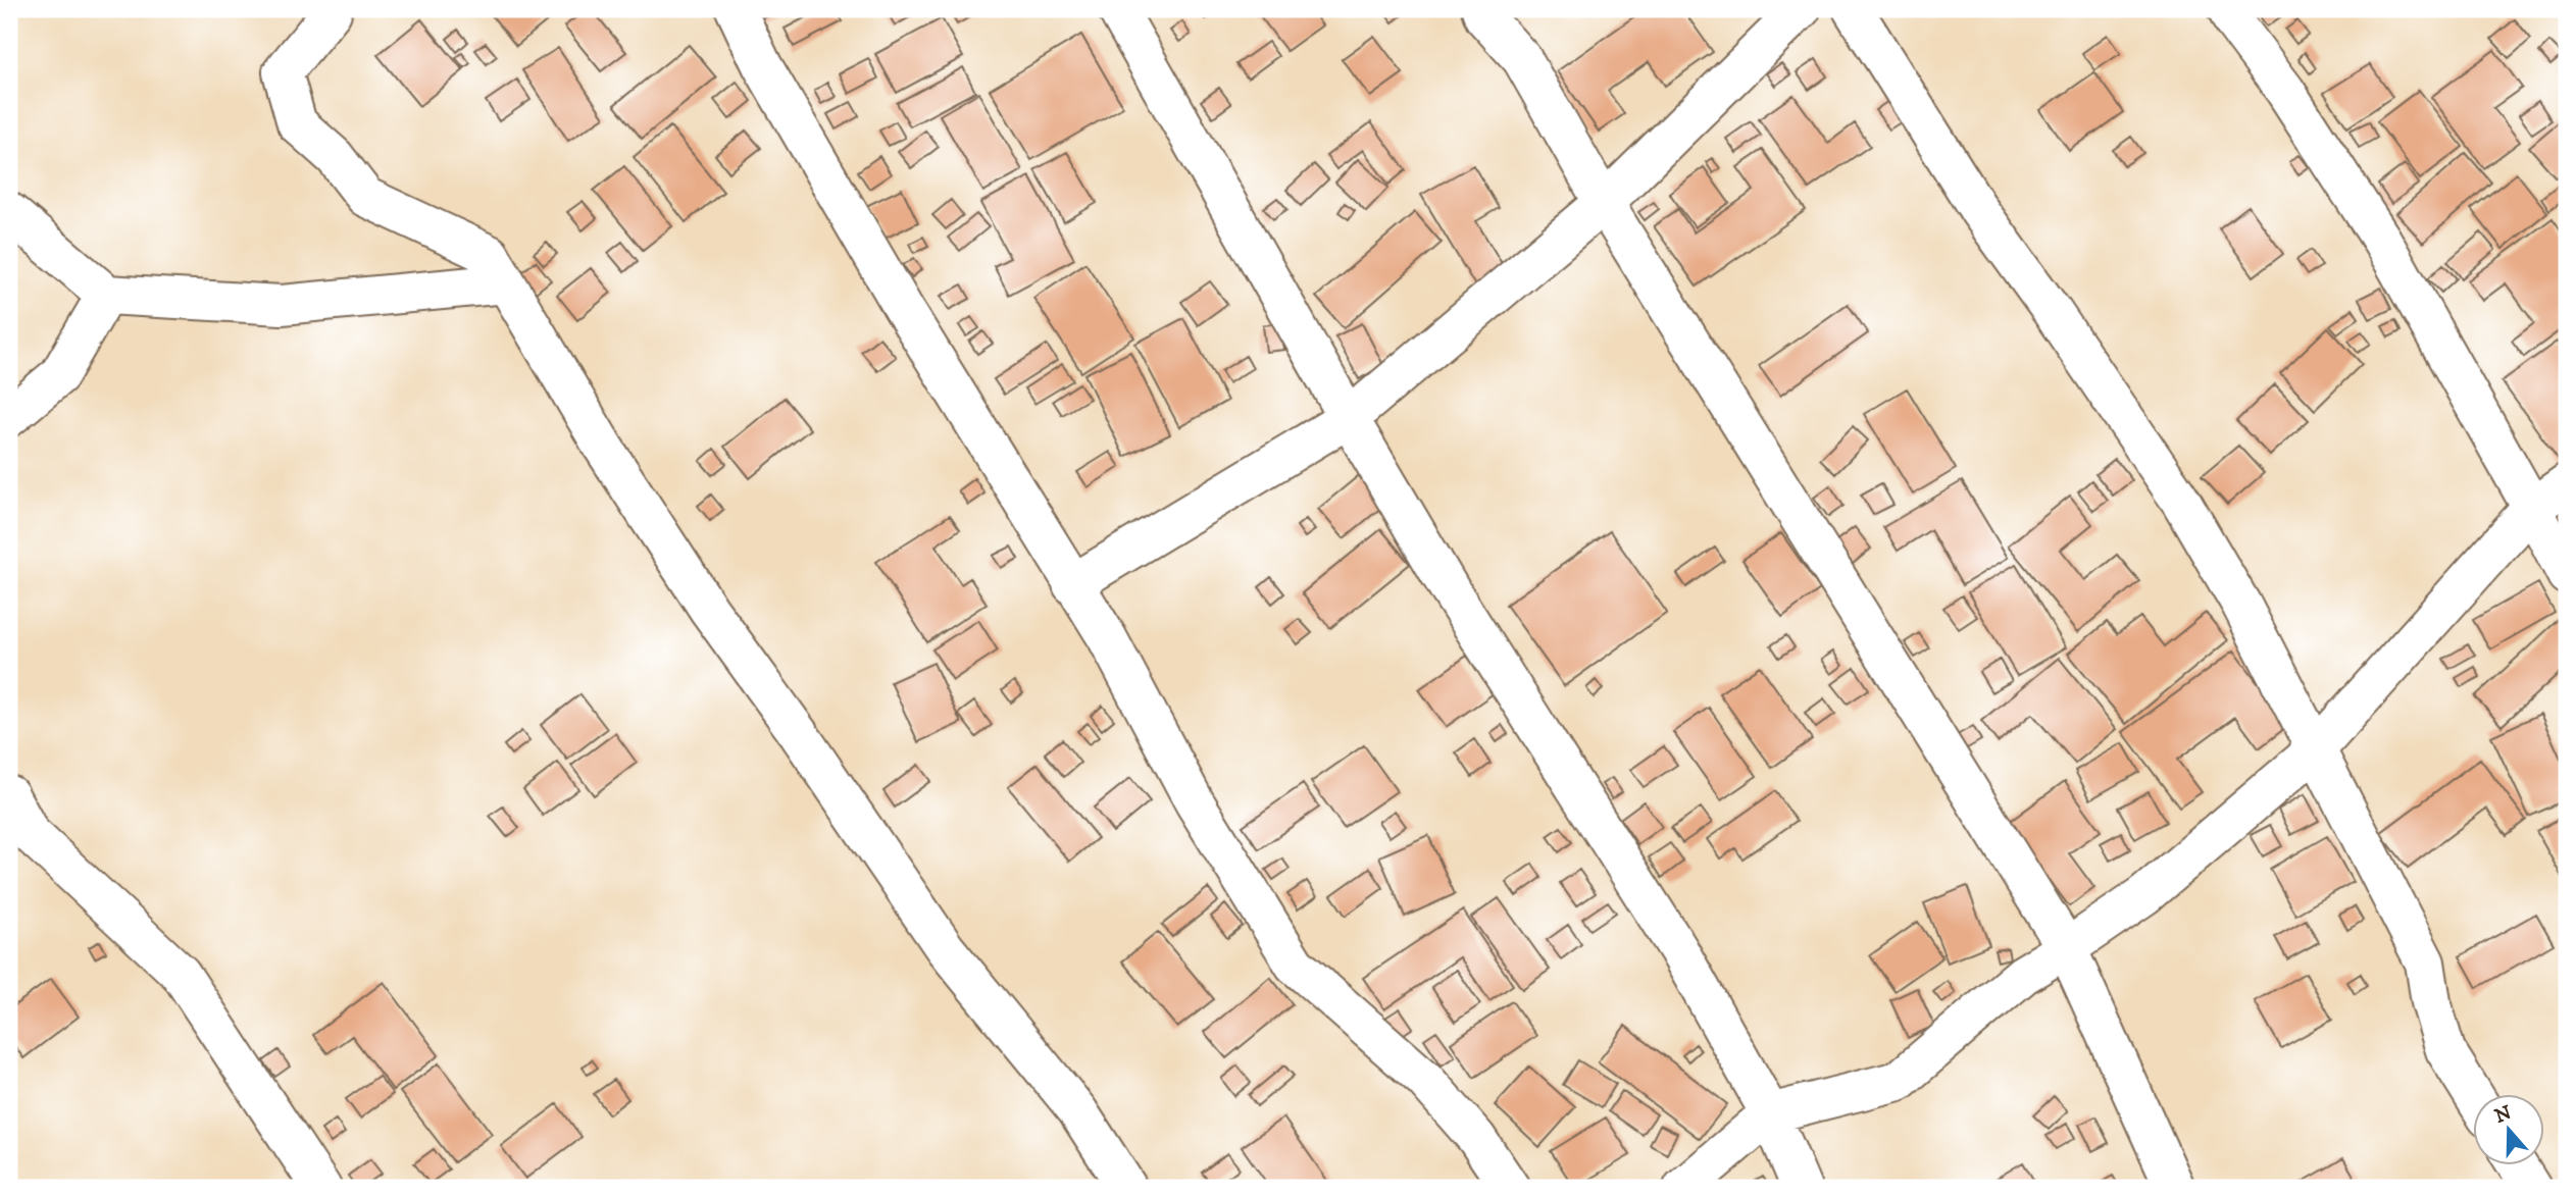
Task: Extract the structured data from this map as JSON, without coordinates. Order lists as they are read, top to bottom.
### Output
{
  "north": "top"
}
